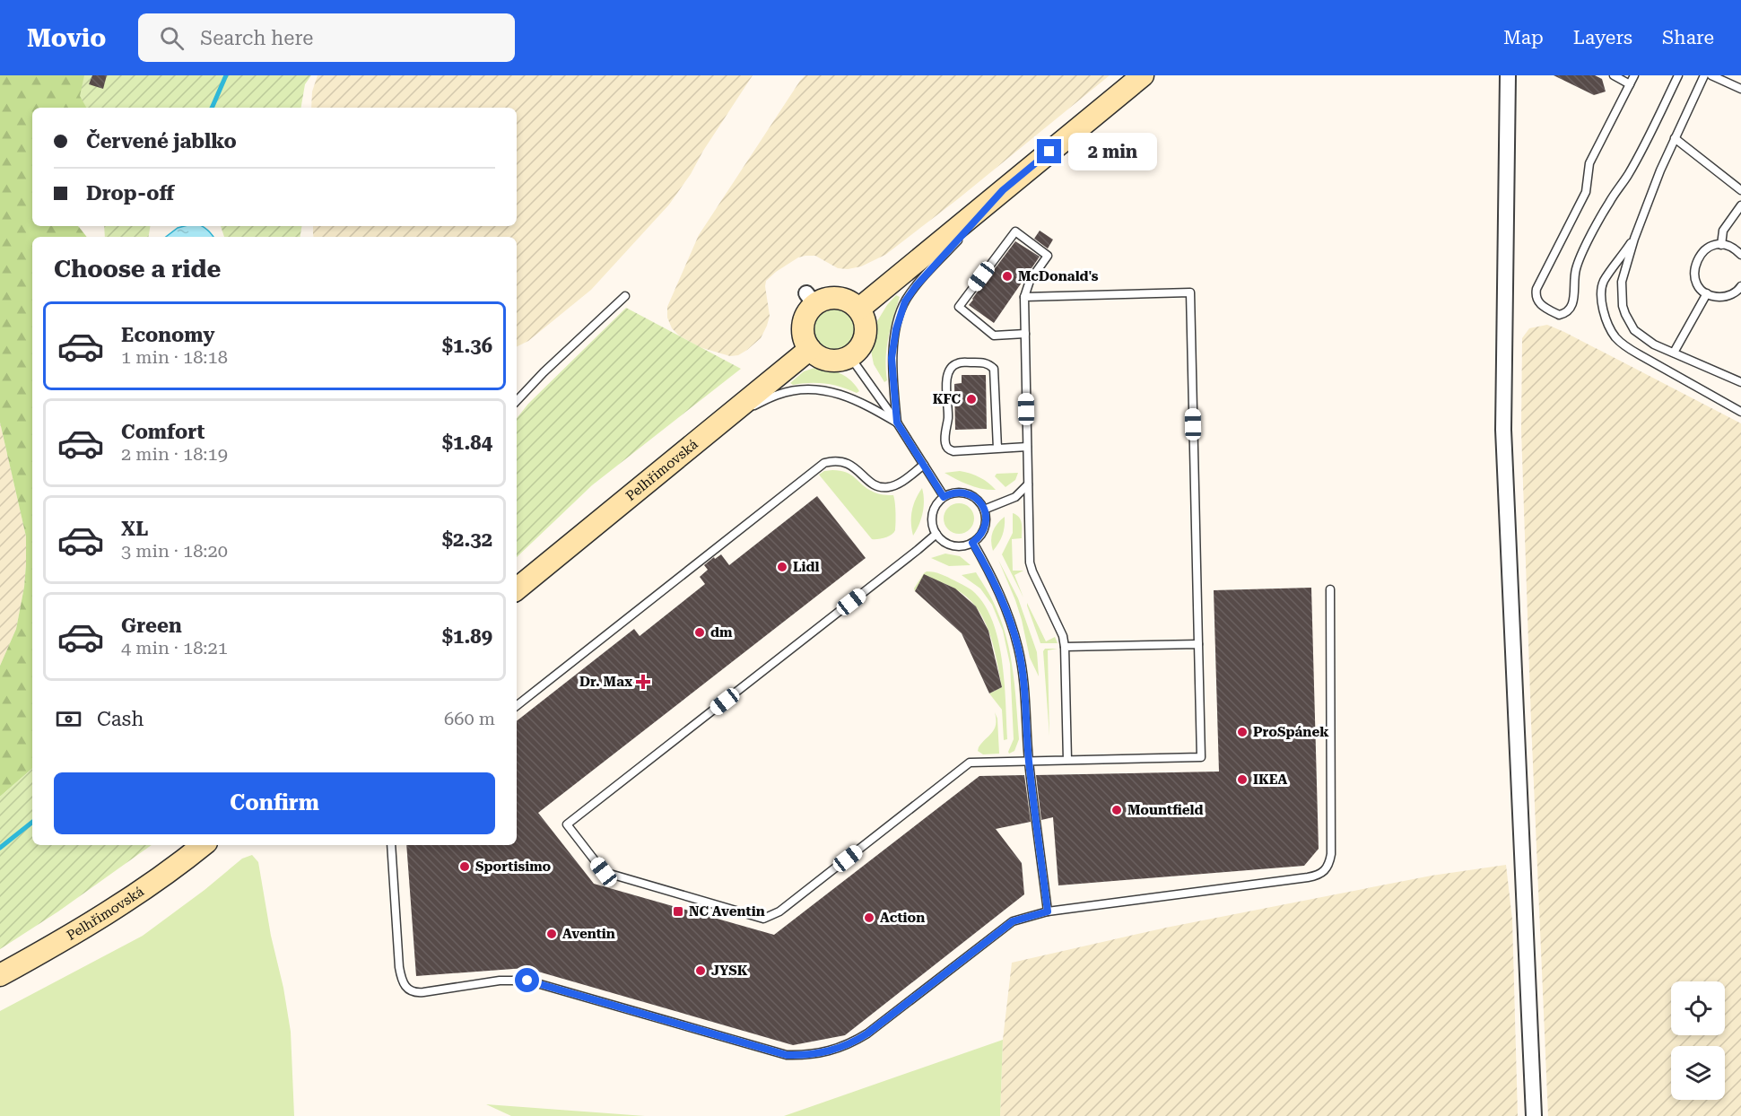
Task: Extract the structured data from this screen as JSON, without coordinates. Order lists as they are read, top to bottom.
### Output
{
  "streets": {
    "main road": ["Pelhřimovská"]
  },
  "places": {
    "other": [
      "McDonald's",
      "KFC",
      "Lidl",
      "dm",
      "ProSpánek",
      "IKEA",
      "Mountfield",
      "Sportisimo",
      "Action",
      "Aventin",
      "JYSK"
    ],
    "health": ["Dr. Max"],
    "transit": ["NC Aventin"]
  },
  "page": {
    "header": "Movio",
    "search": "Search here",
    "nav": ["Map", "Layers", "Share"],
    "banner": ["Červené jablko", "Drop-off"],
    "bubble": "2 min",
    "heading": "Choose a ride",
    "list": [
      {
        "name": "Economy",
        "note": "1 min · 18:18",
        "value": "$1.36"
      },
      {
        "name": "Comfort",
        "note": "2 min · 18:19",
        "value": "$1.84"
      },
      {
        "name": "XL",
        "note": "3 min · 18:20",
        "value": "$2.32"
      },
      {
        "name": "Green",
        "note": "4 min · 18:21",
        "value": "$1.89"
      }
    ],
    "pay": ["Cash", "660 m"],
    "buttons": "Confirm"
  }
}
